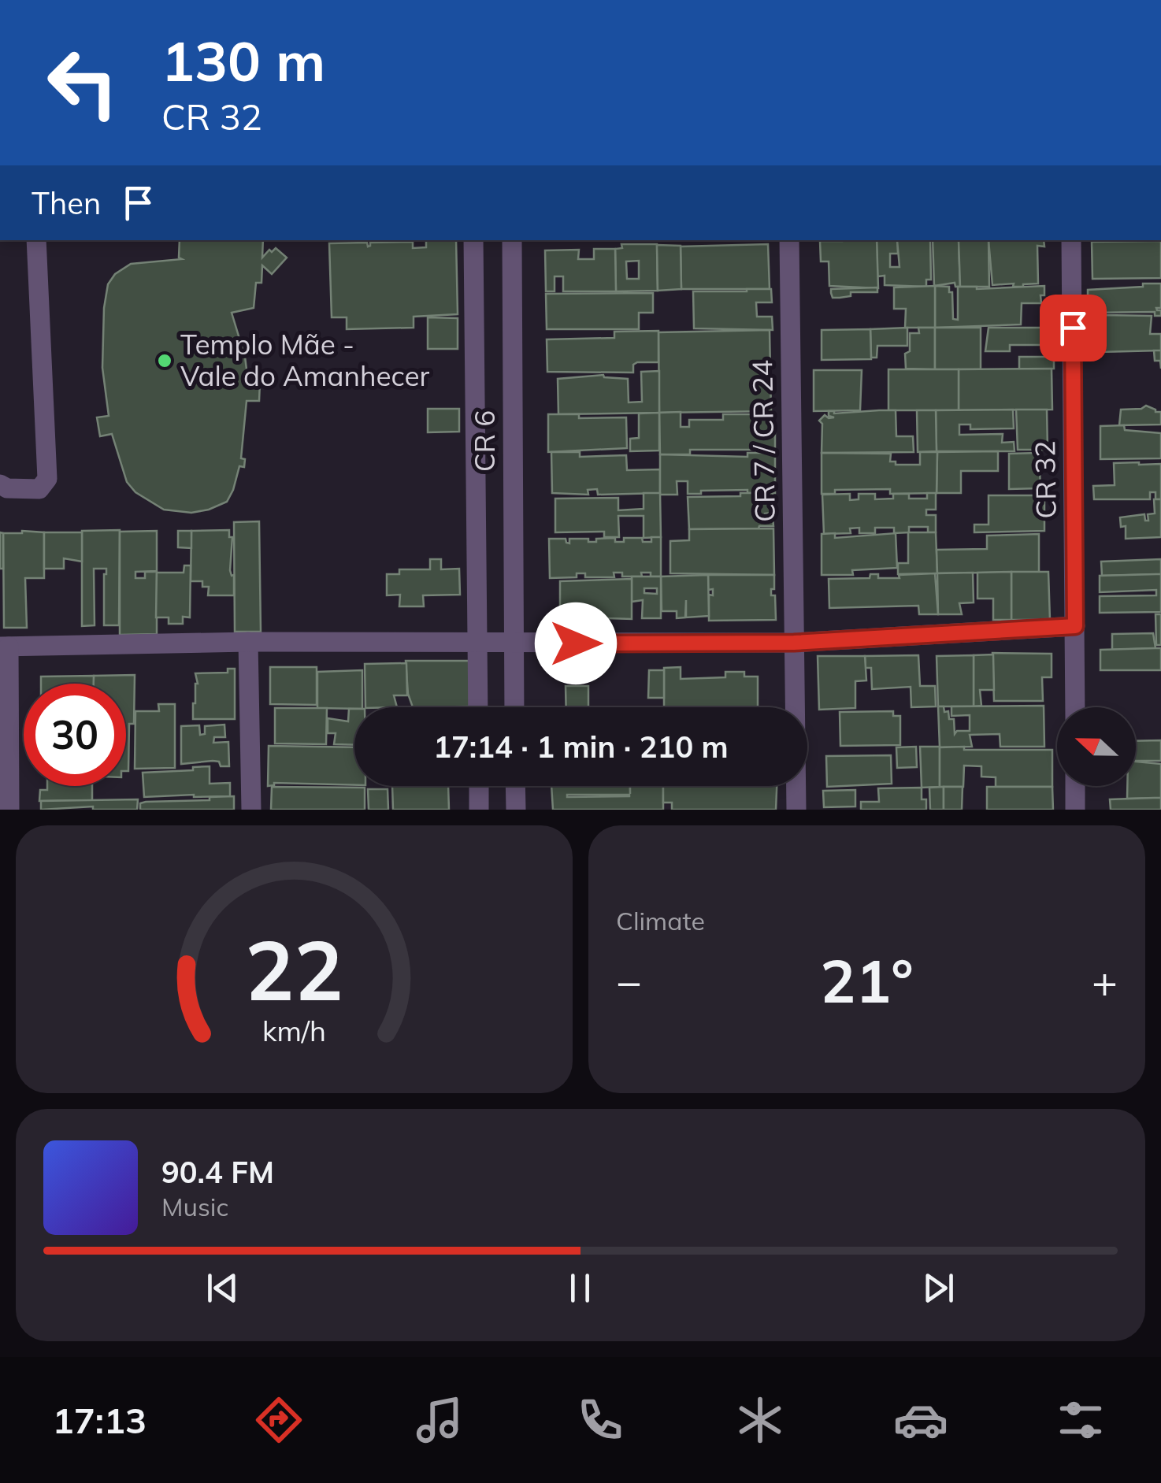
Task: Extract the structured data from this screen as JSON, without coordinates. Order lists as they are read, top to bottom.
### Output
{
  "streets": {
    "street": ["CR 6", "CR 7 / CR 24", "CR 32"]
  },
  "places": ["Templo Mãe - Vale do Amanhecer"],
  "north": "left",
  "page": {
    "turn": ["130 m", "CR 32"],
    "then": "Then",
    "limit": "30",
    "trip": "17:14 · 1 min · 210 m",
    "tile": "Climate",
    "heat": ["−", "21°", "+"],
    "song": ["90.4 FM", "Music"],
    "tabs": "17:13",
    "gauge": ["22", "km/h"]
  }
}
